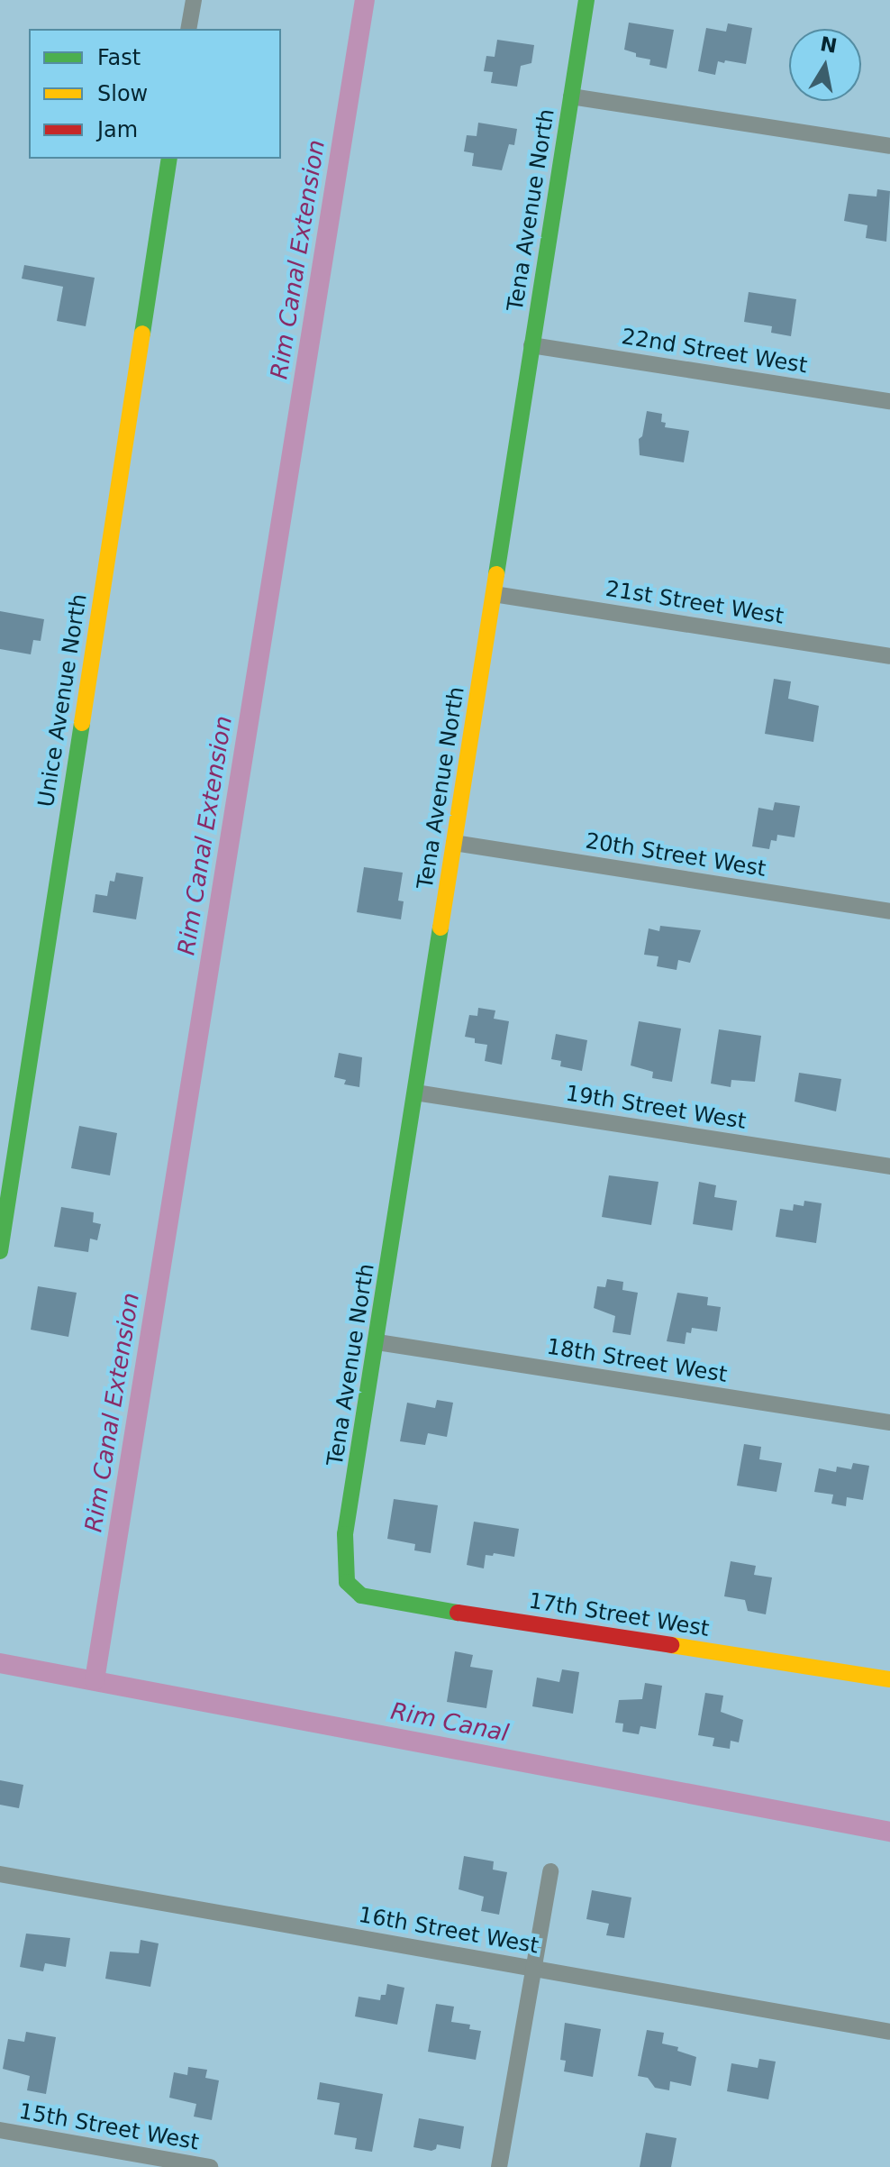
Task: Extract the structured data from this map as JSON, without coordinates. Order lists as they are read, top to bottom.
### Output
{
  "streets": {
    "street": [
      "Tena Avenue North",
      "22nd Street West",
      "21st Street West",
      "Unice Avenue North",
      "20th Street West",
      "19th Street West",
      "18th Street West",
      "17th Street West",
      "16th Street West",
      "15th Street West"
    ]
  },
  "crossings": [
    ["Tena Avenue North", "22nd Street West"],
    ["Tena Avenue North", "21st Street West"],
    ["Tena Avenue North", "20th Street West"],
    ["Tena Avenue North", "19th Street West"],
    ["Tena Avenue North", "18th Street West"],
    ["Tena Avenue North", "17th Street West"]
  ],
  "water": ["Rim Canal Extension", "Rim Canal"],
  "legend": ["Fast", "Slow", "Jam"],
  "north": "top"
}
